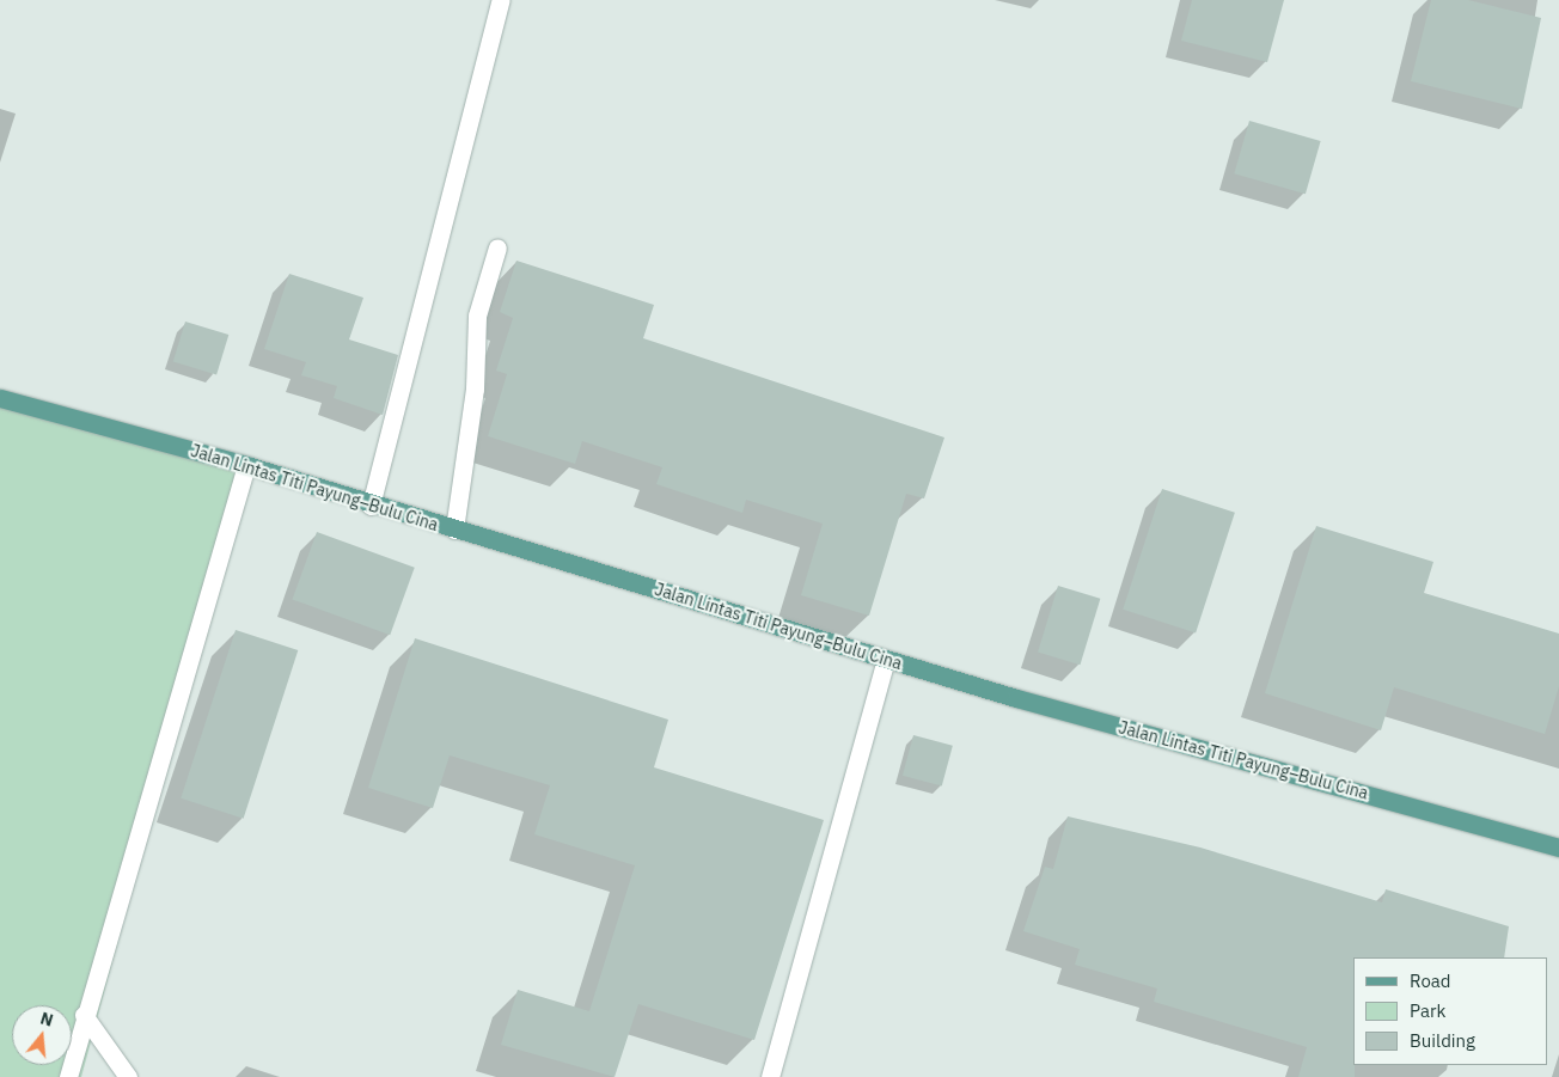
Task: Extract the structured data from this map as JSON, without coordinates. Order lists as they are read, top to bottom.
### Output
{
  "streets": {
    "main road": ["Jalan Lintas Titi Payung–Bulu Cina"]
  },
  "legend": ["Road", "Park", "Building"],
  "north": "top"
}
